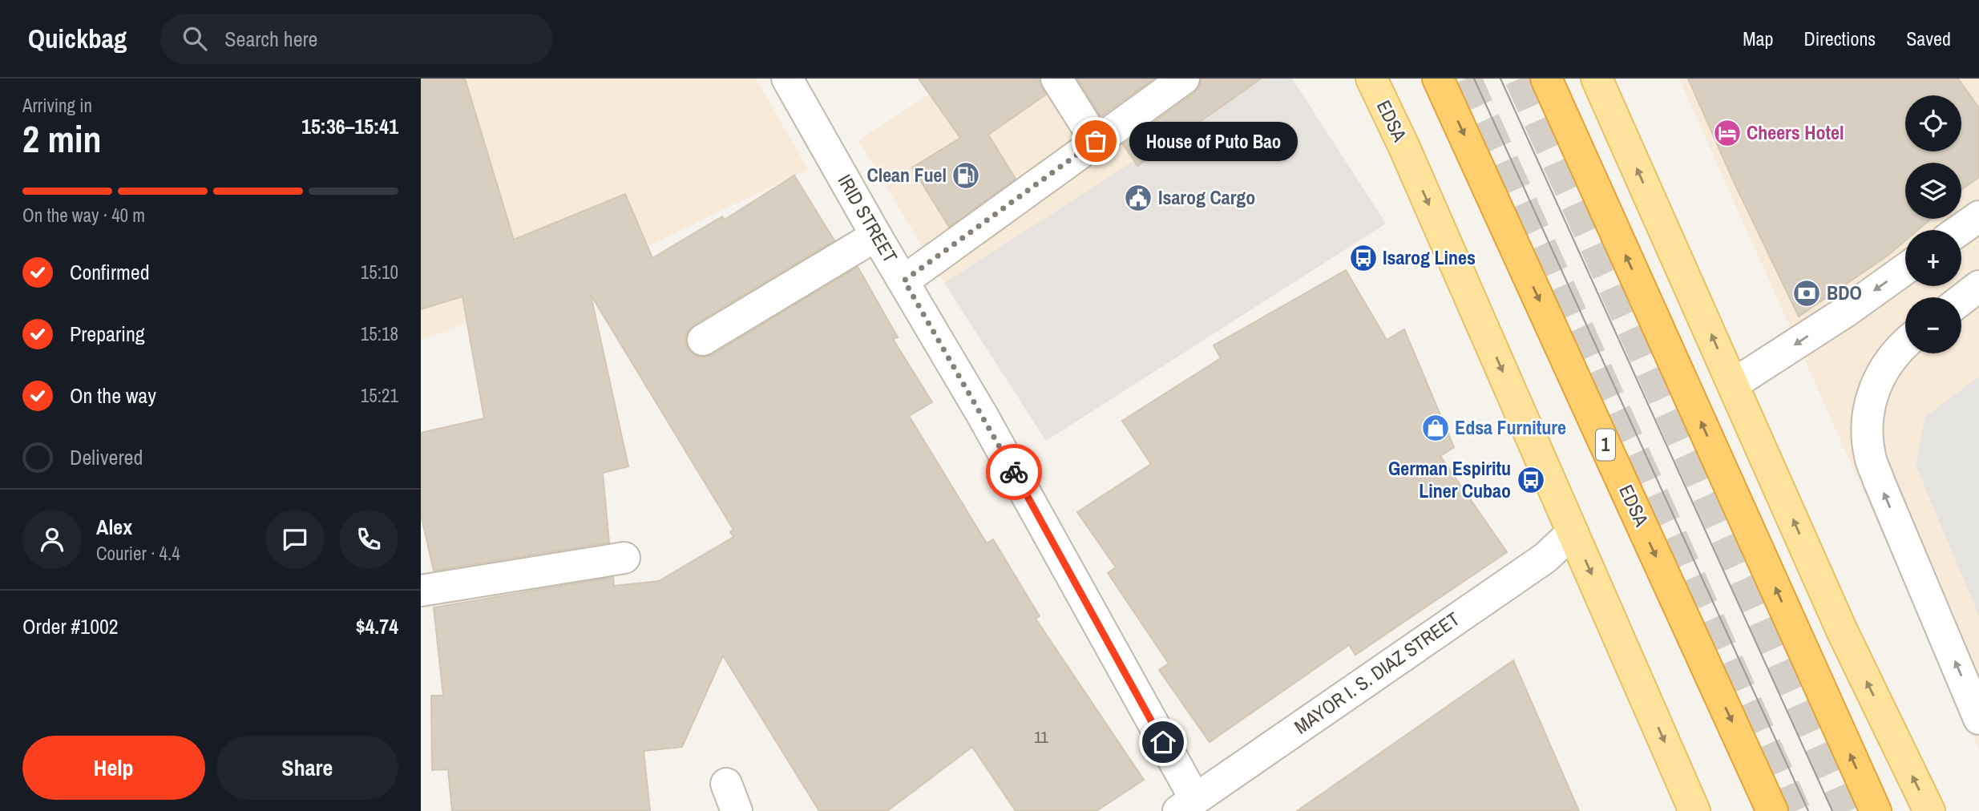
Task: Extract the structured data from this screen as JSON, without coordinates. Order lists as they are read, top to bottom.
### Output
{
  "streets": {
    "highway": ["EDSA", "1"],
    "street": ["IRID STREET", "MAYOR I. S. DIAZ STREET"]
  },
  "crossings": [
    ["EDSA", "MAYOR I. S. DIAZ STREET"],
    ["IRID STREET", "MAYOR I. S. DIAZ STREET"]
  ],
  "places": {
    "hotel": ["Cheers Hotel"],
    "other": ["House of Puto Bao"],
    "fuel station": ["Clean Fuel"],
    "public building": ["Isarog Cargo"],
    "bus stop": ["Isarog Lines", "German Espiritu Liner Cubao"],
    "bank": ["BDO"],
    "shop": ["Edsa Furniture"]
  },
  "house_numbers": ["11"],
  "page": {
    "header": "Quickbag",
    "search": "Search here",
    "nav": ["Map", "Directions", "Saved"],
    "heading": ["2 min", "Arriving in", "15:36–15:41"],
    "panel": [
      "Alex",
      "Courier · 4.4",
      "Order #1002",
      "$4.74"
    ],
    "map_buttons": ["+", "−"],
    "bubble": "House of Puto Bao",
    "bar": "On the way · 40 m",
    "list": [
      ["Confirmed", "15:10"],
      ["Preparing", "15:18"],
      ["On the way", "15:21"],
      "Delivered"
    ],
    "buttons": ["Help", "Share"]
  }
}
